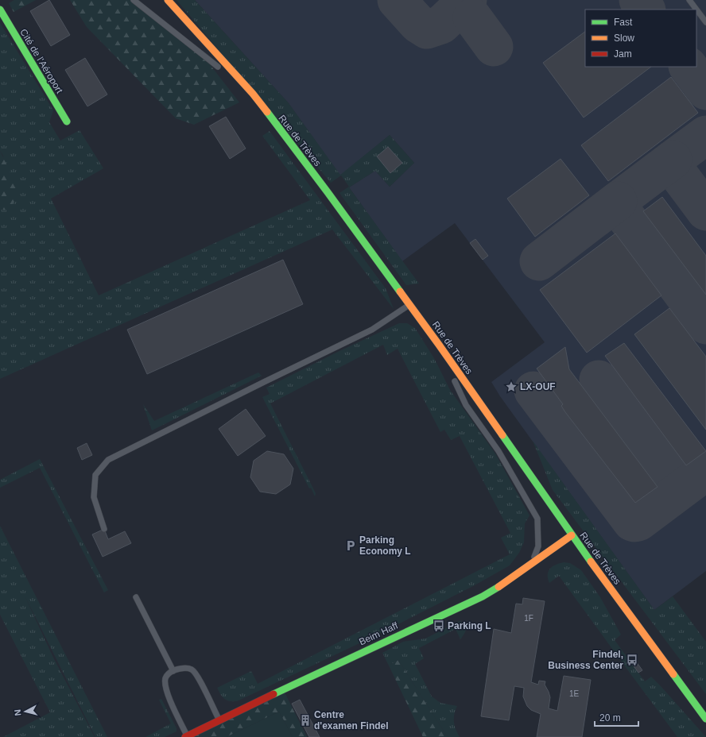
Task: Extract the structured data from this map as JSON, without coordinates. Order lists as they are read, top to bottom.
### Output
{
  "streets": {
    "main road": ["Cité de l'Aéroport", "Rue de Trèves", "Beim Haff"]
  },
  "crossings": [
    ["Rue de Trèves", "Beim Haff"]
  ],
  "places": {
    "place": ["LX-OUF"],
    "parking": ["Parking Economy L"],
    "bus stop": ["Parking L", "Findel, Business Center"],
    "building": ["Centre d'examen Findel"]
  },
  "house_numbers": ["1F", "1E"],
  "legend": ["Fast", "Slow", "Jam"],
  "scale_bar": "20 m",
  "north": "left"
}
